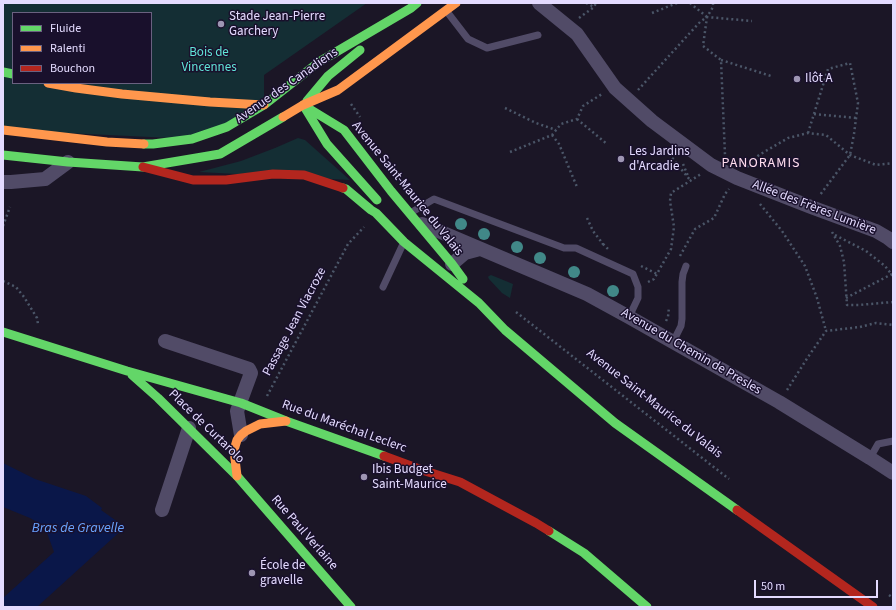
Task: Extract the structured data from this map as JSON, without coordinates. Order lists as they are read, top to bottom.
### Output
{
  "streets": {
    "main road": [
      "Avenue des Canadiens",
      "Avenue Saint-Maurice du Valais",
      "Place de Curtarolo",
      "Rue du Maréchal Leclerc",
      "Rue Paul Verlaine"
    ],
    "street": ["Allée des Frères Lumière", "Avenue du Chemin de Presles"],
    "path": ["Passage Jean Viacroze"]
  },
  "crossings": [
    ["Avenue des Canadiens", "Avenue Saint-Maurice du Valais"],
    ["Avenue Saint-Maurice du Valais", "Avenue du Chemin de Presles"],
    ["Passage Jean Viacroze", "Rue du Maréchal Leclerc"],
    ["Place de Curtarolo", "Rue du Maréchal Leclerc"],
    ["Place de Curtarolo", "Rue Paul Verlaine"]
  ],
  "districts": ["PANORAMIS"],
  "water": ["Bras de Gravelle"],
  "parks": ["Bois de Vincennes"],
  "places": [
    "Stade Jean-Pierre Garchery",
    "Ilôt A",
    "Les Jardins d'Arcadie",
    "Ibis Budget Saint-Maurice",
    "École de gravelle"
  ],
  "legend": ["Fluide", "Ralenti", "Bouchon"],
  "scale_bar": "50 m"
}
